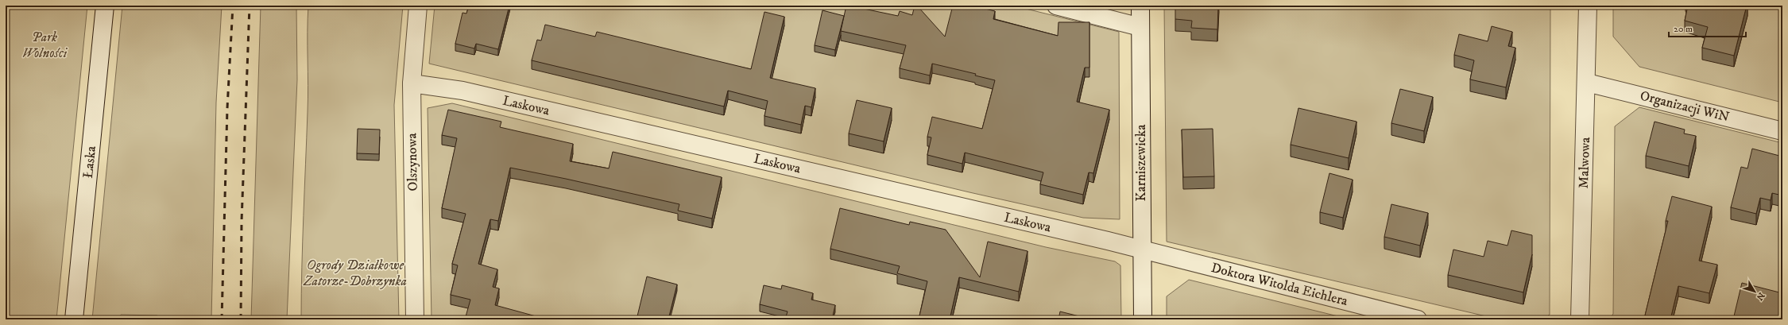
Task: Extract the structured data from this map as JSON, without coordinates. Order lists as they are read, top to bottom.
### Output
{
  "streets": {
    "street": [
      "Laskowa",
      "Organizacji WiN",
      "Łaska",
      "Olszynowa",
      "Karniszewicka",
      "Malwowa",
      "Doktora Witolda Eichlera"
    ]
  },
  "crossings": [
    ["Laskowa", "Olszynowa"],
    ["Laskowa", "Karniszewicka"],
    ["Laskowa", "Doktora Witolda Eichlera"],
    ["Organizacji WiN", "Malwowa"],
    ["Karniszewicka", "Doktora Witolda Eichlera"]
  ],
  "parks": ["Park Wolności", "Ogrody Działkowe Zatorze-Dobrzynka"],
  "scale_bar": "20 m",
  "north": "bottom right"
}
